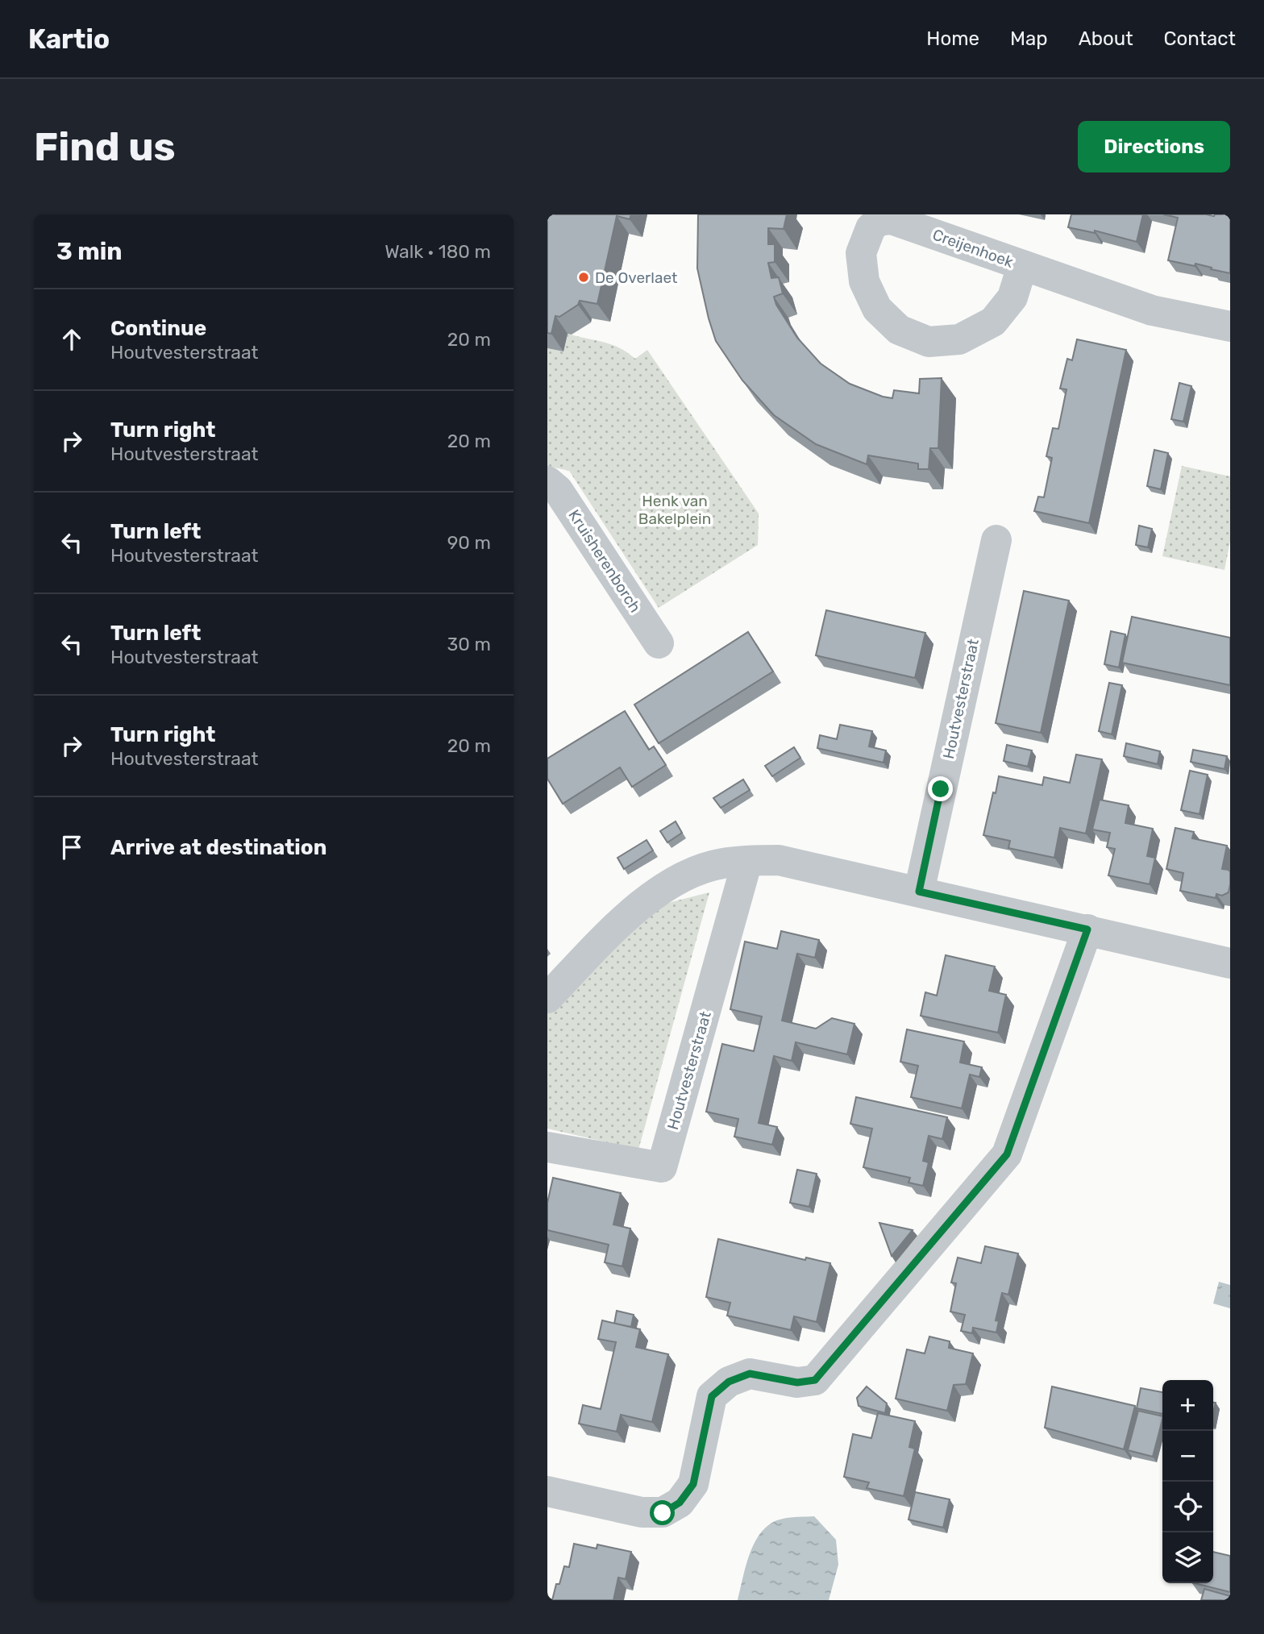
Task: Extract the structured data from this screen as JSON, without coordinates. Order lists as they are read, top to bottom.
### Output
{
  "streets": {
    "street": ["Creijenhoek", "Kruisherenborch", "Houtvesterstraat"]
  },
  "parks": ["Henk van Bakelplein"],
  "places": ["De Overlaet"],
  "page": {
    "header": "Kartio",
    "nav": [
      "Home",
      "Map",
      "About",
      "Contact"
    ],
    "buttons": "Directions",
    "title": "Find us",
    "heading": ["3 min", "Walk · 180 m"],
    "list": [
      ["Continue", "Houtvesterstraat", "20 m"],
      ["Turn right", "Houtvesterstraat", "20 m"],
      ["Turn left", "Houtvesterstraat", "90 m"],
      ["Turn left", "Houtvesterstraat", "30 m"],
      ["Turn right", "Houtvesterstraat", "20 m"],
      "Arrive at destination"
    ],
    "map_buttons": ["+", "−"]
  }
}
